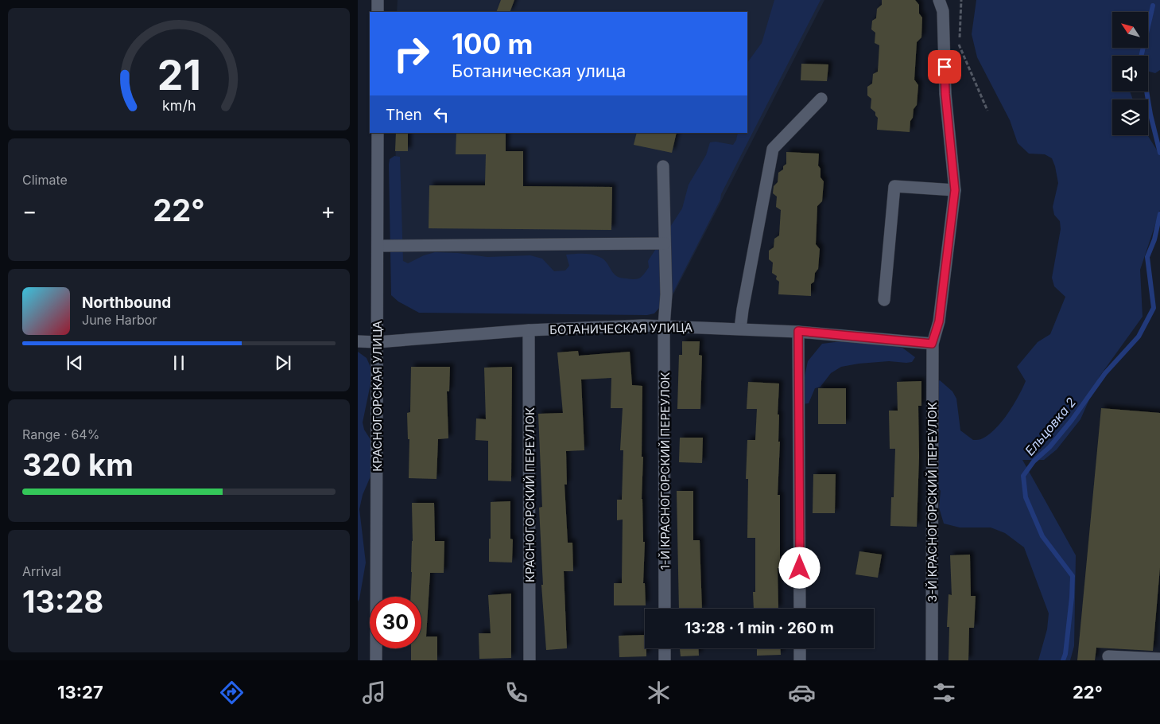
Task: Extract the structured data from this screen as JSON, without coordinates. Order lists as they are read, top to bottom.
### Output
{
  "streets": {
    "street": [
      "БОТАНИЧЕСКАЯ УЛИЦА",
      "КРАСНОГОРСКАЯ УЛИЦА",
      "1-Й КРАСНОГОРСКИЙ ПЕРЕУЛОК",
      "КРАСНОГОРСКИЙ ПЕРЕУЛОК",
      "3-Й КРАСНОГОРСКИЙ ПЕРЕУЛОК"
    ]
  },
  "crossings": [
    ["БОТАНИЧЕСКАЯ УЛИЦА", "КРАСНОГОРСКАЯ УЛИЦА"],
    ["БОТАНИЧЕСКАЯ УЛИЦА", "1-Й КРАСНОГОРСКИЙ ПЕРЕУЛОК"],
    ["БОТАНИЧЕСКАЯ УЛИЦА", "КРАСНОГОРСКИЙ ПЕРЕУЛОК"],
    ["БОТАНИЧЕСКАЯ УЛИЦА", "3-Й КРАСНОГОРСКИЙ ПЕРЕУЛОК"]
  ],
  "water": ["Ельцовка 2"],
  "north": "top left",
  "page": {
    "turn": ["100 m", "Ботаническая улица"],
    "then": "Then",
    "tile": [
      "Climate",
      ["Range · 64%", "320 km"],
      ["Arrival", "13:28"]
    ],
    "heat": ["−", "22°", "+"],
    "song": ["Northbound", "June Harbor"],
    "limit": "30",
    "trip": "13:28 · 1 min · 260 m",
    "tabs": ["13:27", "22°"],
    "gauge": ["21", "km/h"]
  }
}
